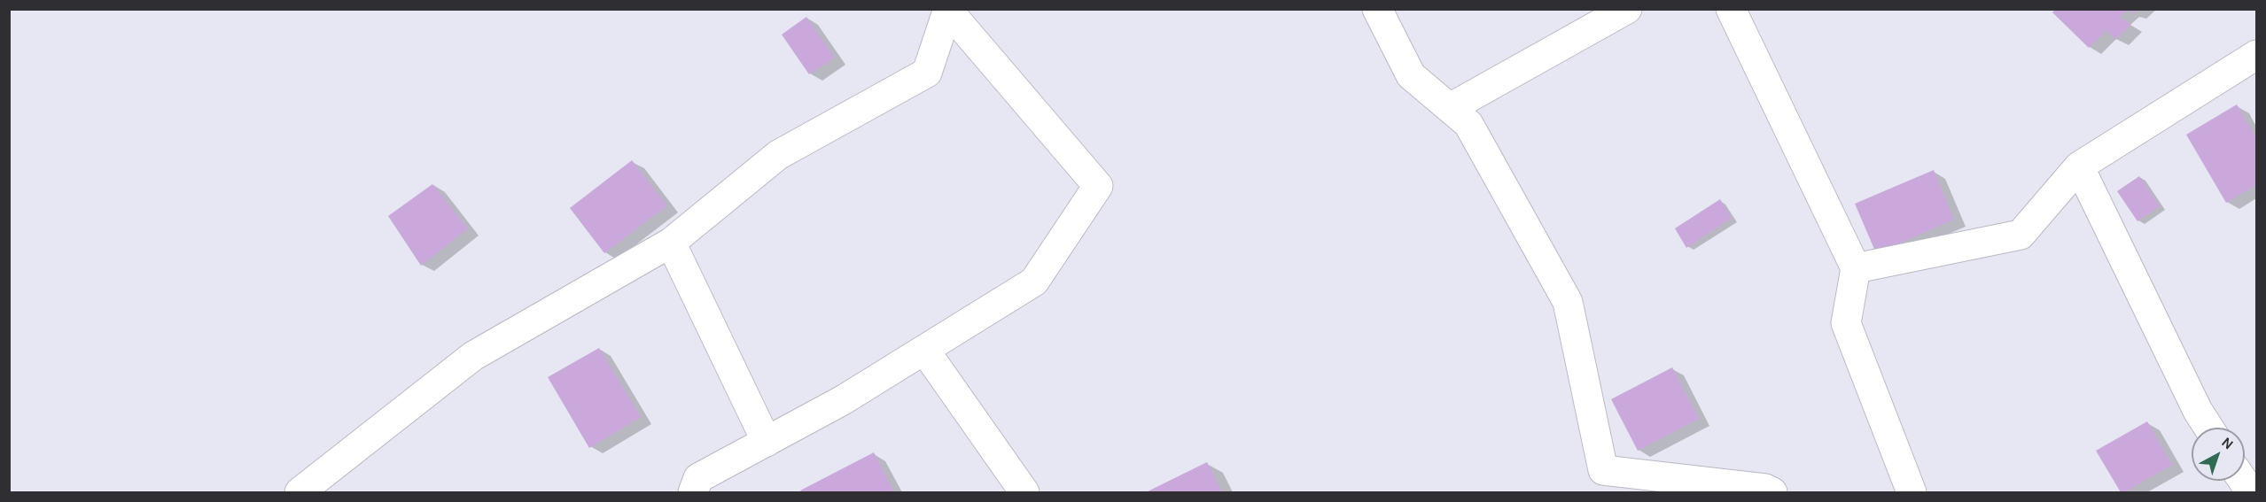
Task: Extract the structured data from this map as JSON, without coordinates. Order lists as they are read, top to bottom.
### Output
{
  "north": "top right"
}
